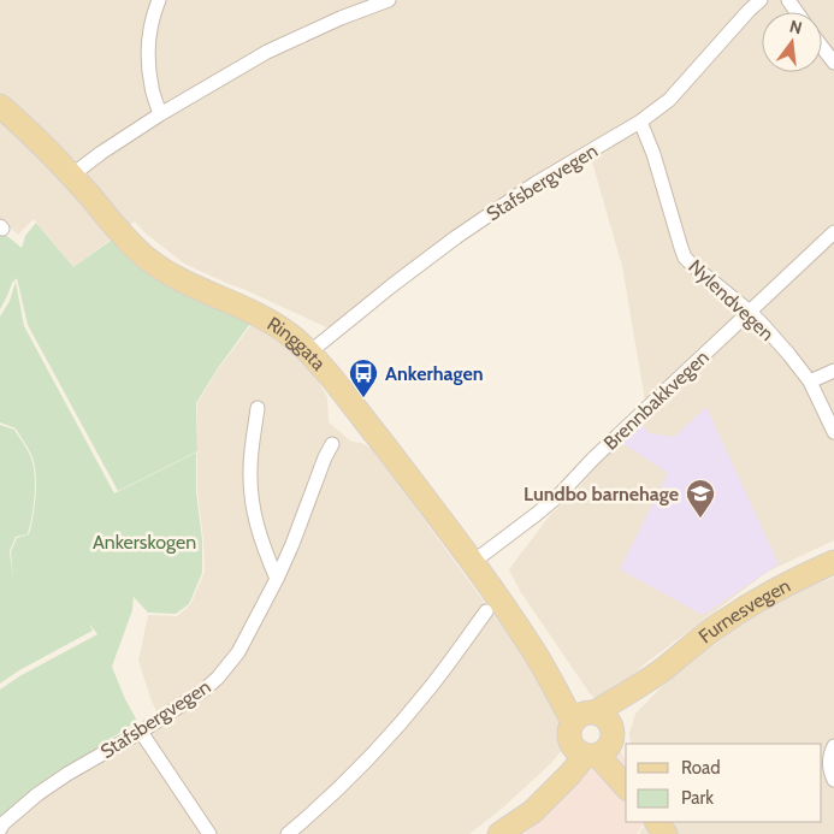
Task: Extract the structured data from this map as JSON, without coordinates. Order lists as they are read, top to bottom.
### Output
{
  "streets": {
    "main road": ["Ringgata", "Furnesvegen"],
    "street": ["Stafsbergvegen", "Nylendvegen", "Brennbakkvegen"]
  },
  "crossings": [
    ["Stafsbergvegen", "Nylendvegen"],
    ["Stafsbergvegen", "Ringgata"],
    ["Nylendvegen", "Brennbakkvegen"],
    ["Ringgata", "Brennbakkvegen"],
    ["Ringgata", "Furnesvegen"]
  ],
  "parks": ["Ankerskogen"],
  "places": {
    "bus stop": ["Ankerhagen"],
    "school or university": ["Lundbo barnehage"]
  },
  "legend": ["Road", "Park"],
  "north": "top"
}
